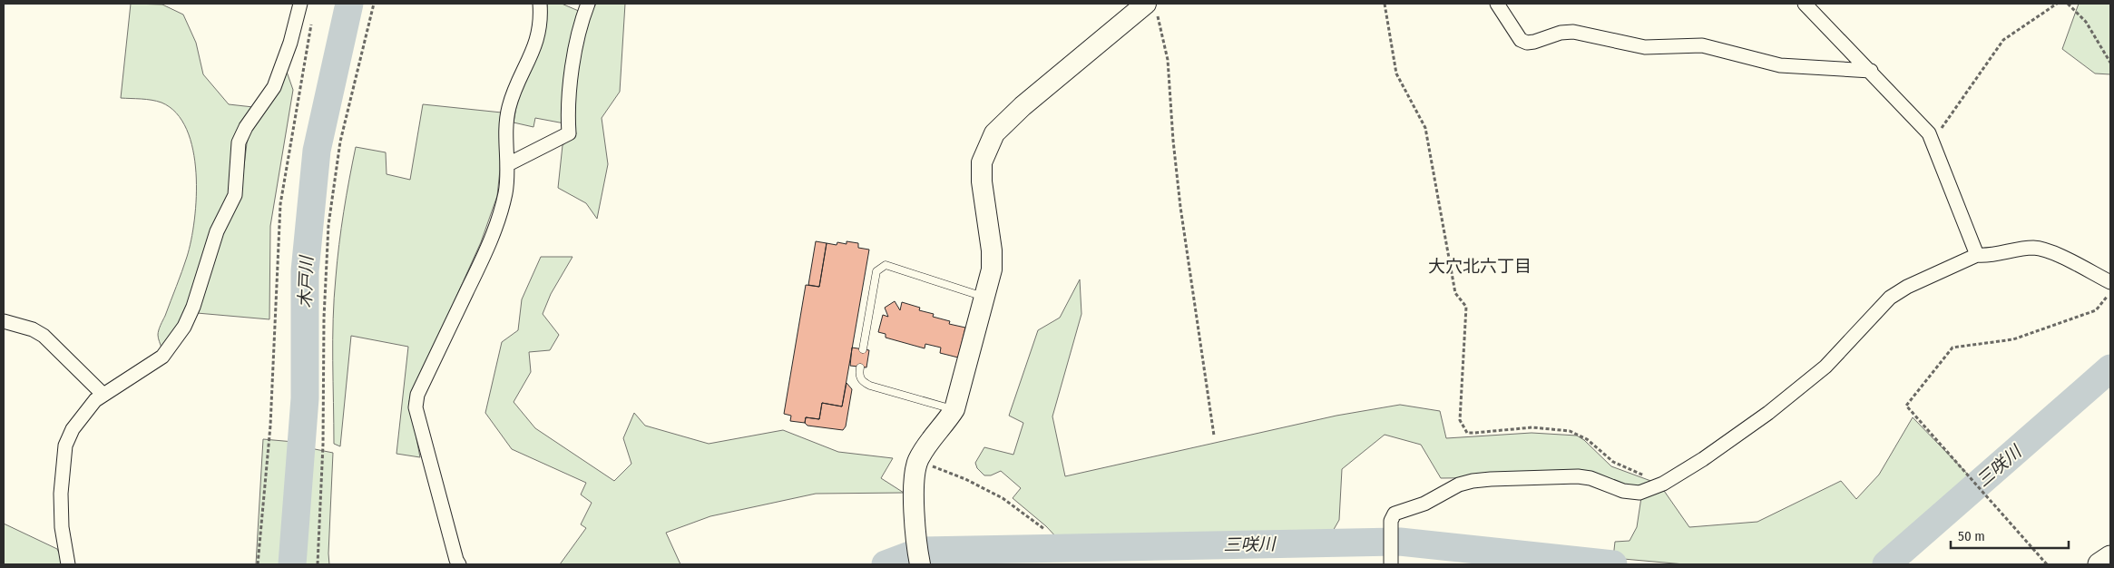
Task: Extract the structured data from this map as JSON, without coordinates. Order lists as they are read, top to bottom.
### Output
{
  "districts": ["大穴北六丁目"],
  "water": ["木戸川", "三咲川"],
  "scale_bar": "50 m"
}
